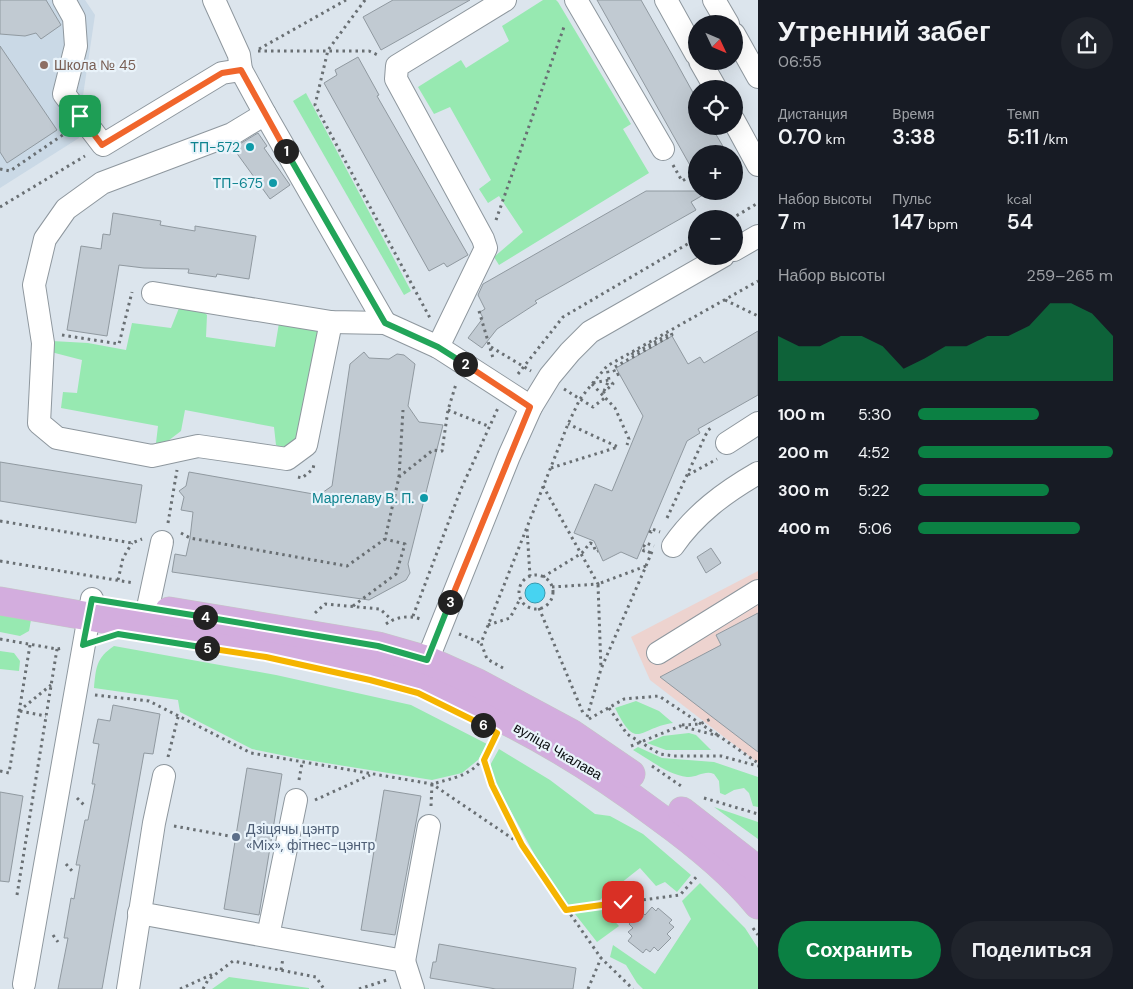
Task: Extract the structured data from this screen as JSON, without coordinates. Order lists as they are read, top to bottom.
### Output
{
  "streets": {
    "main road": ["вуліца Чкалава"]
  },
  "places": [
    "Школа № 45",
    "ТП-572",
    "ТП-675",
    "Маргелаву В. П.",
    "Дзіцячы цэнтр «Mix», фітнес-цэнтр"
  ],
  "north": "bottom right",
  "page": {
    "heading": ["Утренний забег", "06:55"],
    "map_buttons": ["+", "−"],
    "stats": [
      ["Дистанция", "0.70 km"],
      ["Время", "3:38"],
      ["Темп", "5:11 /km"],
      ["Набор высоты", "7 m"],
      ["Пульс", "147 bpm"],
      ["kcal", "54"]
    ],
    "pins": [
      "1",
      "2",
      "3",
      "4",
      "5",
      "6"
    ],
    "chart": ["Набор высоты", "259–265 m"],
    "list": [
      {
        "name": "100 m",
        "note": "5:30"
      },
      {
        "name": "200 m",
        "note": "4:52"
      },
      {
        "name": "300 m",
        "note": "5:22"
      },
      {
        "name": "400 m",
        "note": "5:06"
      }
    ],
    "buttons": ["Сохранить", "Поделиться"]
  }
}
